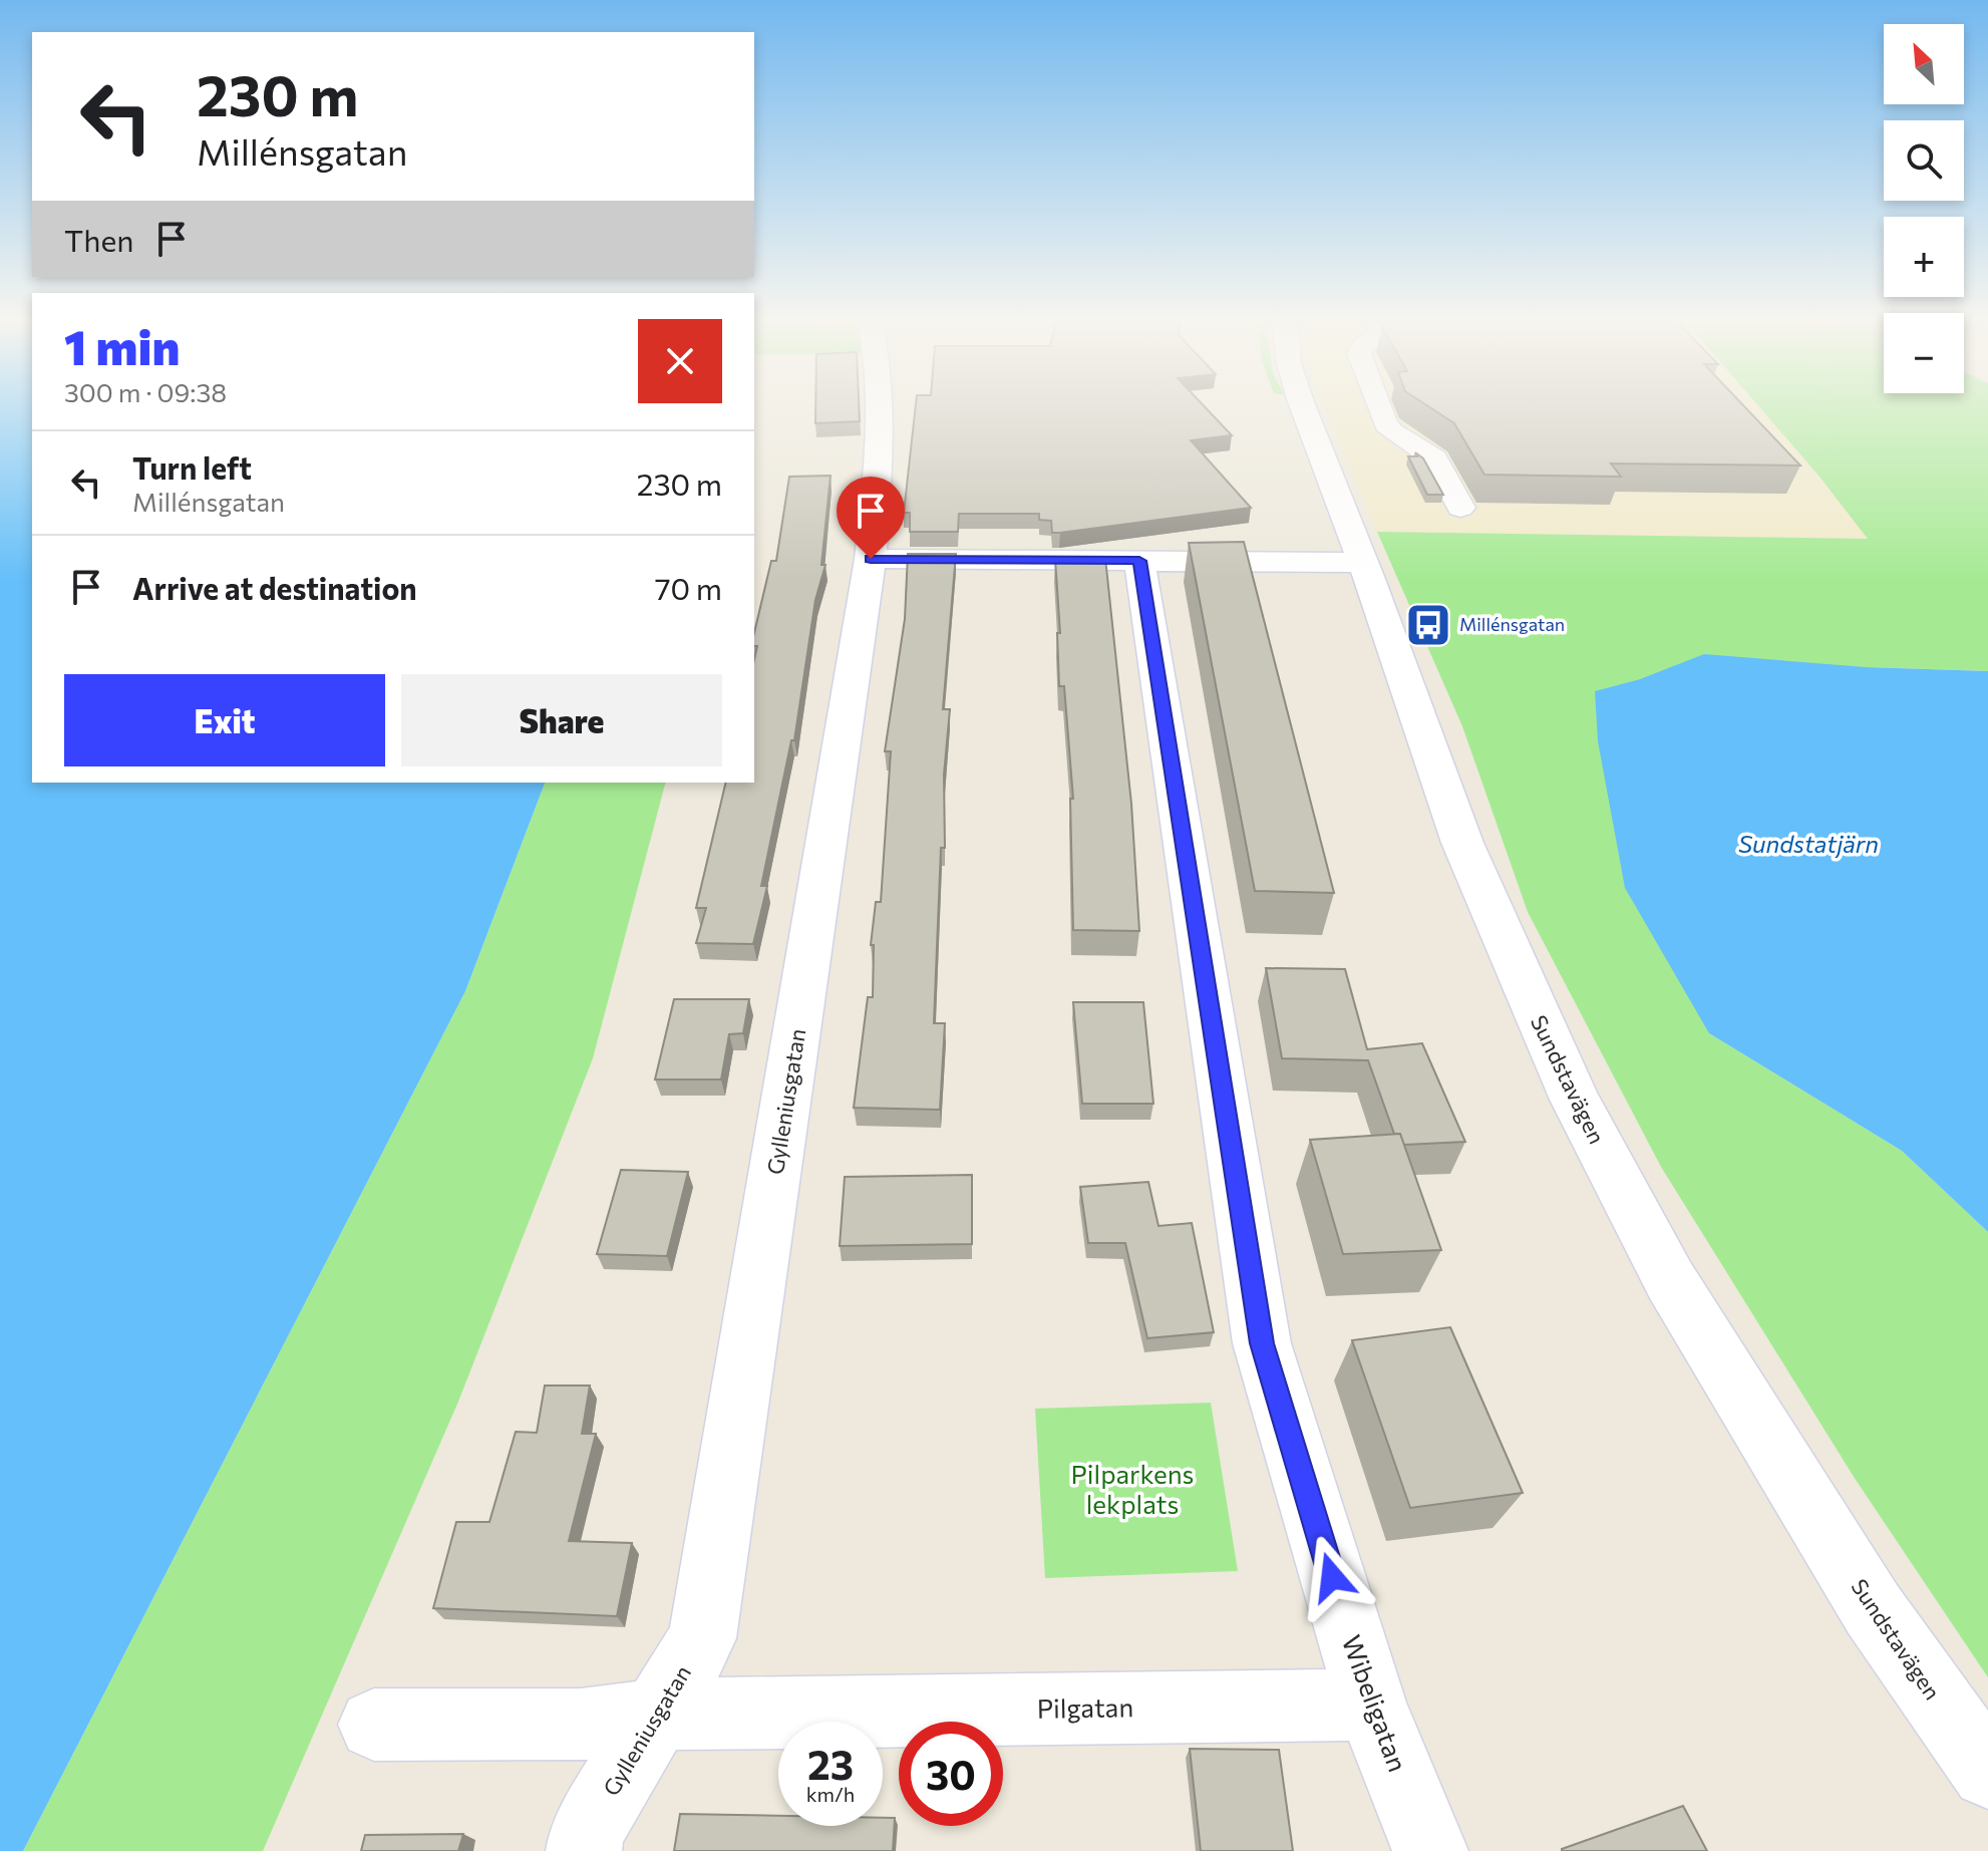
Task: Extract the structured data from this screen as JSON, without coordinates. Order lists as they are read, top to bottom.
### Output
{
  "streets": {
    "street": [
      "Sundstavägen",
      "Gylleniusgatan",
      "Wibeligatan",
      "Pilgatan"
    ]
  },
  "crossings": [
    ["Gylleniusgatan", "Pilgatan"],
    ["Wibeligatan", "Pilgatan"]
  ],
  "water": ["Sundstatjärn"],
  "parks": ["Pilparkens lekplats"],
  "places": {
    "bus stop": ["Millénsgatan"]
  },
  "north": "top left",
  "page": {
    "map_buttons": ["+", "−"],
    "turn": ["230 m", "Millénsgatan"],
    "then": "Then",
    "heading": ["1 min", "300 m · 09:38"],
    "list": [
      {
        "name": "Turn left",
        "note": "Millénsgatan",
        "value": "230 m"
      },
      {
        "name": "Arrive at destination",
        "value": "70 m"
      }
    ],
    "buttons": ["Exit", "Share"],
    "speed": "23 km/h",
    "limit": "30"
  }
}
